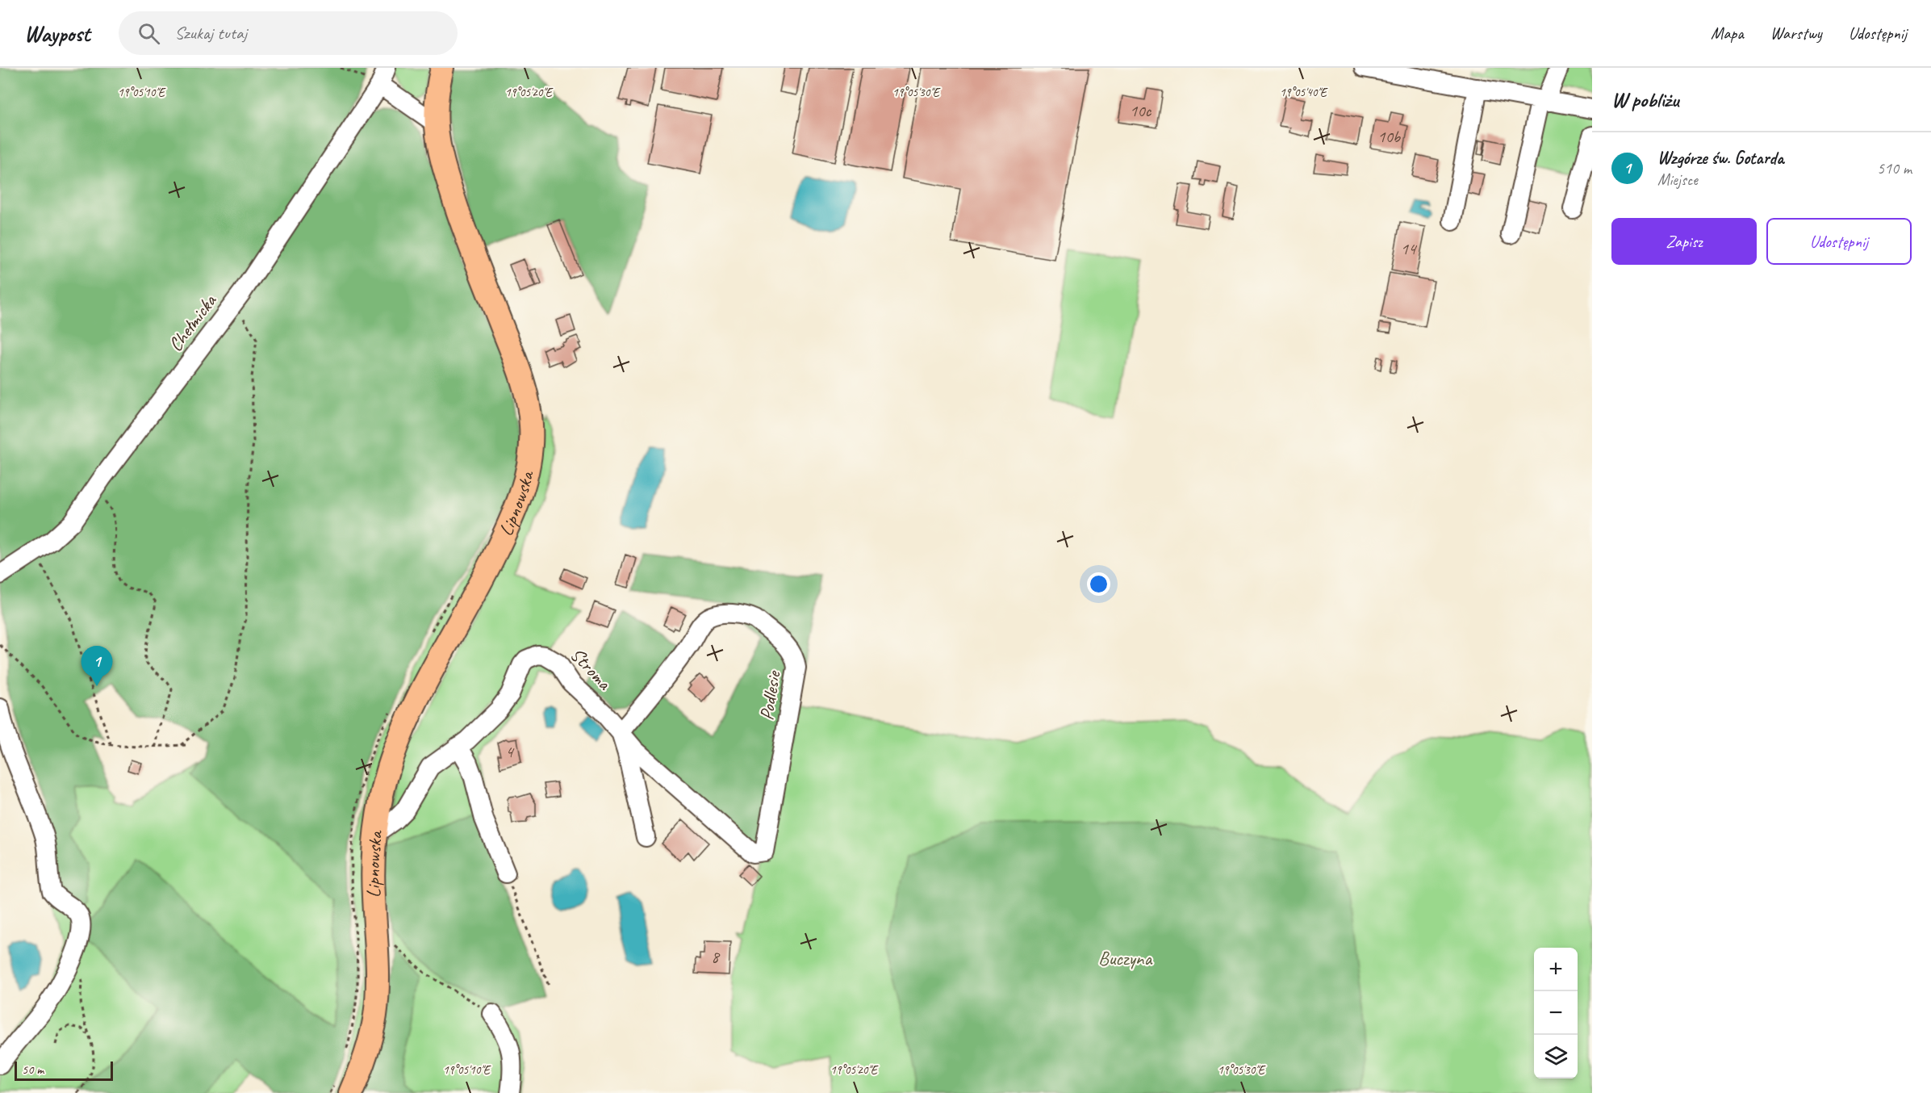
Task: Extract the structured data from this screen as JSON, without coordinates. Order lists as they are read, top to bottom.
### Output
{
  "streets": {
    "main road": ["Lipnowska"],
    "street": ["Chełmicka", "Stroma", "Podlesie"]
  },
  "crossings": [
    ["Lipnowska", "Stroma"],
    ["Stroma", "Podlesie"]
  ],
  "parks": ["Buczyna"],
  "house_numbers": [
    "10c",
    "10b",
    "14",
    "4",
    "8"
  ],
  "scale_bar": "50 m",
  "page": {
    "header": "Waypost",
    "search": "Szukaj tutaj",
    "nav": ["Mapa", "Warstwy", "Udostępnij"],
    "heading": "W pobliżu",
    "list": [
      {
        "mark": "1",
        "name": "Wzgórze św. Gotarda",
        "note": "Miejsce",
        "value": "510 m"
      }
    ],
    "buttons": ["Zapisz", "Udostępnij"],
    "pins": "1",
    "map_buttons": ["+", "−"],
    "scale": "50 m"
  },
  "coordinates": [
    "19°05'10\"E",
    "19°05'20\"E",
    "19°05'30\"E",
    "19°05'40\"E"
  ]
}
